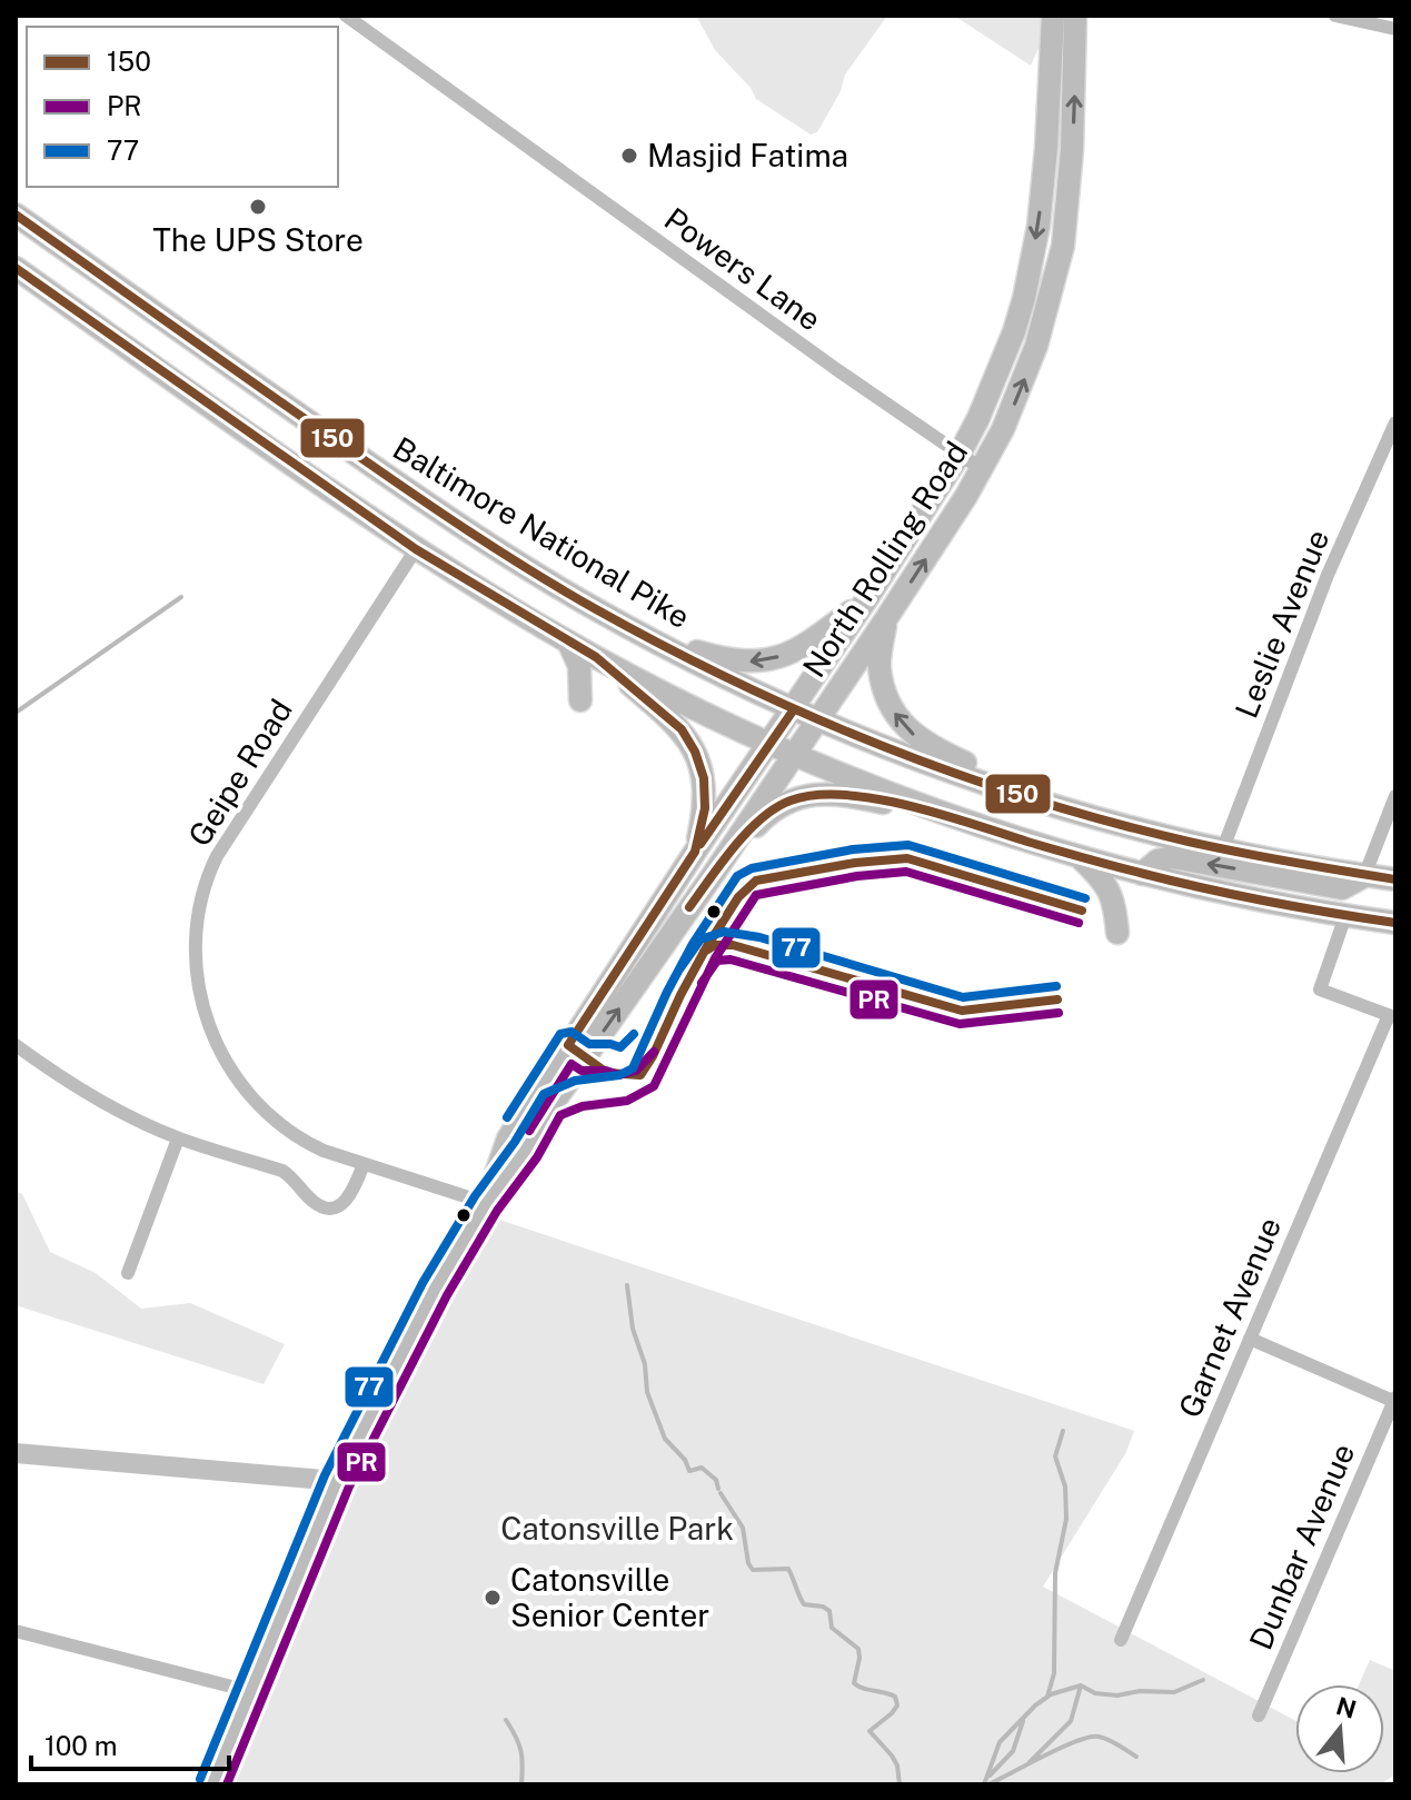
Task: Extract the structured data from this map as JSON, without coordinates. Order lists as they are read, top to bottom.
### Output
{
  "streets": {
    "main road": ["Baltimore National Pike", "North Rolling Road"],
    "street": [
      "Powers Lane",
      "Leslie Avenue",
      "Geipe Road",
      "Garnet Avenue",
      "Dunbar Avenue"
    ]
  },
  "crossings": [
    ["Powers Lane", "North Rolling Road"],
    ["Baltimore National Pike", "North Rolling Road"],
    ["Baltimore National Pike", "Leslie Avenue"],
    ["North Rolling Road", "Geipe Road"]
  ],
  "parks": ["Catonsville Park"],
  "places": ["Masjid Fatima", "The UPS Store", "Catonsville Senior Center"],
  "lines": ["transit line 150", "transit line 77", "transit line PR"],
  "legend": ["150", "PR", "77"],
  "scale_bar": "100 m",
  "north": "top"
}
